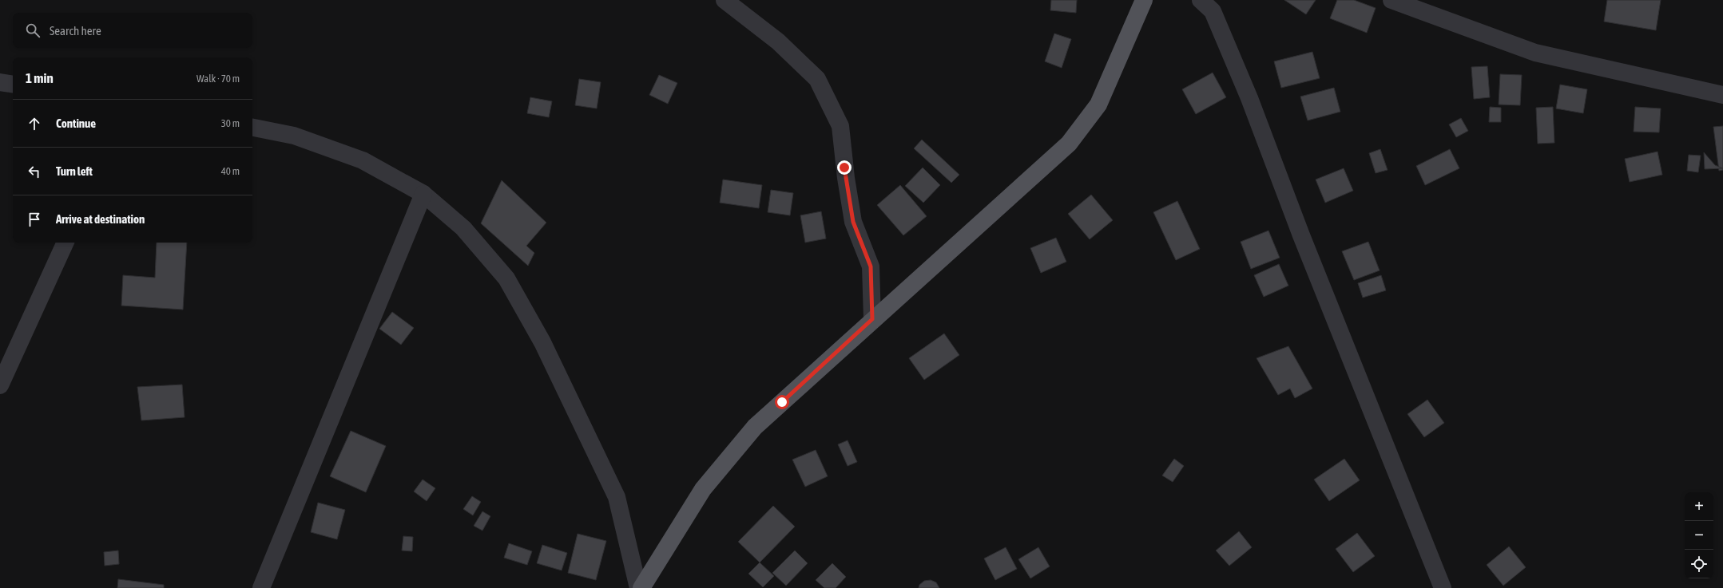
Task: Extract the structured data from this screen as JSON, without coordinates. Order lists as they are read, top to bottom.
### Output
{
  "page": {
    "search": "Search here",
    "heading": ["1 min", "Walk · 70 m"],
    "list": [
      ["Continue", "30 m"],
      ["Turn left", "40 m"],
      "Arrive at destination"
    ],
    "map_buttons": ["+", "−"]
  }
}
